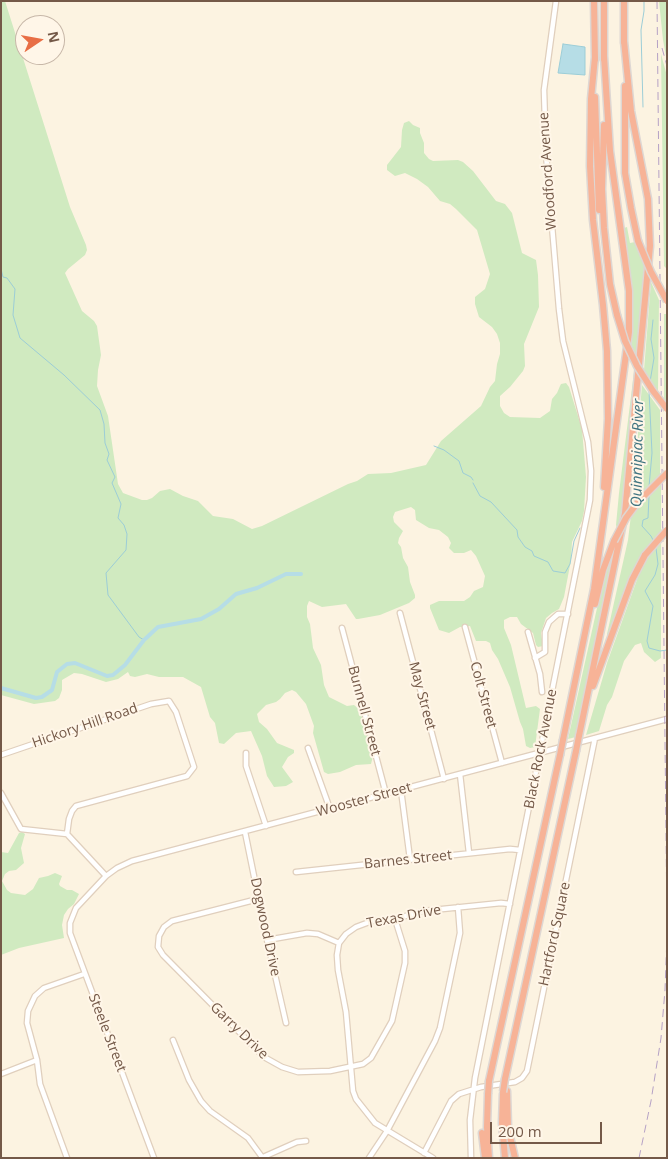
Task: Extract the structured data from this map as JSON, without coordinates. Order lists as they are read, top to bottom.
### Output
{
  "streets": {
    "street": [
      "Woodford Avenue",
      "Colt Street",
      "May Street",
      "Bunnell Street",
      "Hickory Hill Road",
      "Black Rock Avenue",
      "Wooster Street",
      "Barnes Street",
      "Texas Drive",
      "Dogwood Drive",
      "Hartford Square",
      "Garry Drive",
      "Steele Street"
    ]
  },
  "crossings": [
    ["Woodford Avenue", "Black Rock Avenue"],
    ["Colt Street", "Wooster Street"],
    ["May Street", "Wooster Street"],
    ["Bunnell Street", "Wooster Street"],
    ["Black Rock Avenue", "Wooster Street"],
    ["Black Rock Avenue", "Barnes Street"],
    ["Black Rock Avenue", "Texas Drive"],
    ["Black Rock Avenue", "Hartford Square"],
    ["Wooster Street", "Dogwood Drive"],
    ["Wooster Street", "Hartford Square"],
    ["Wooster Street", "Steele Street"],
    ["Texas Drive", "Garry Drive"],
    ["Dogwood Drive", "Garry Drive"]
  ],
  "water": ["Quinnipiac River"],
  "scale_bar": "200 m",
  "north": "right"
}
